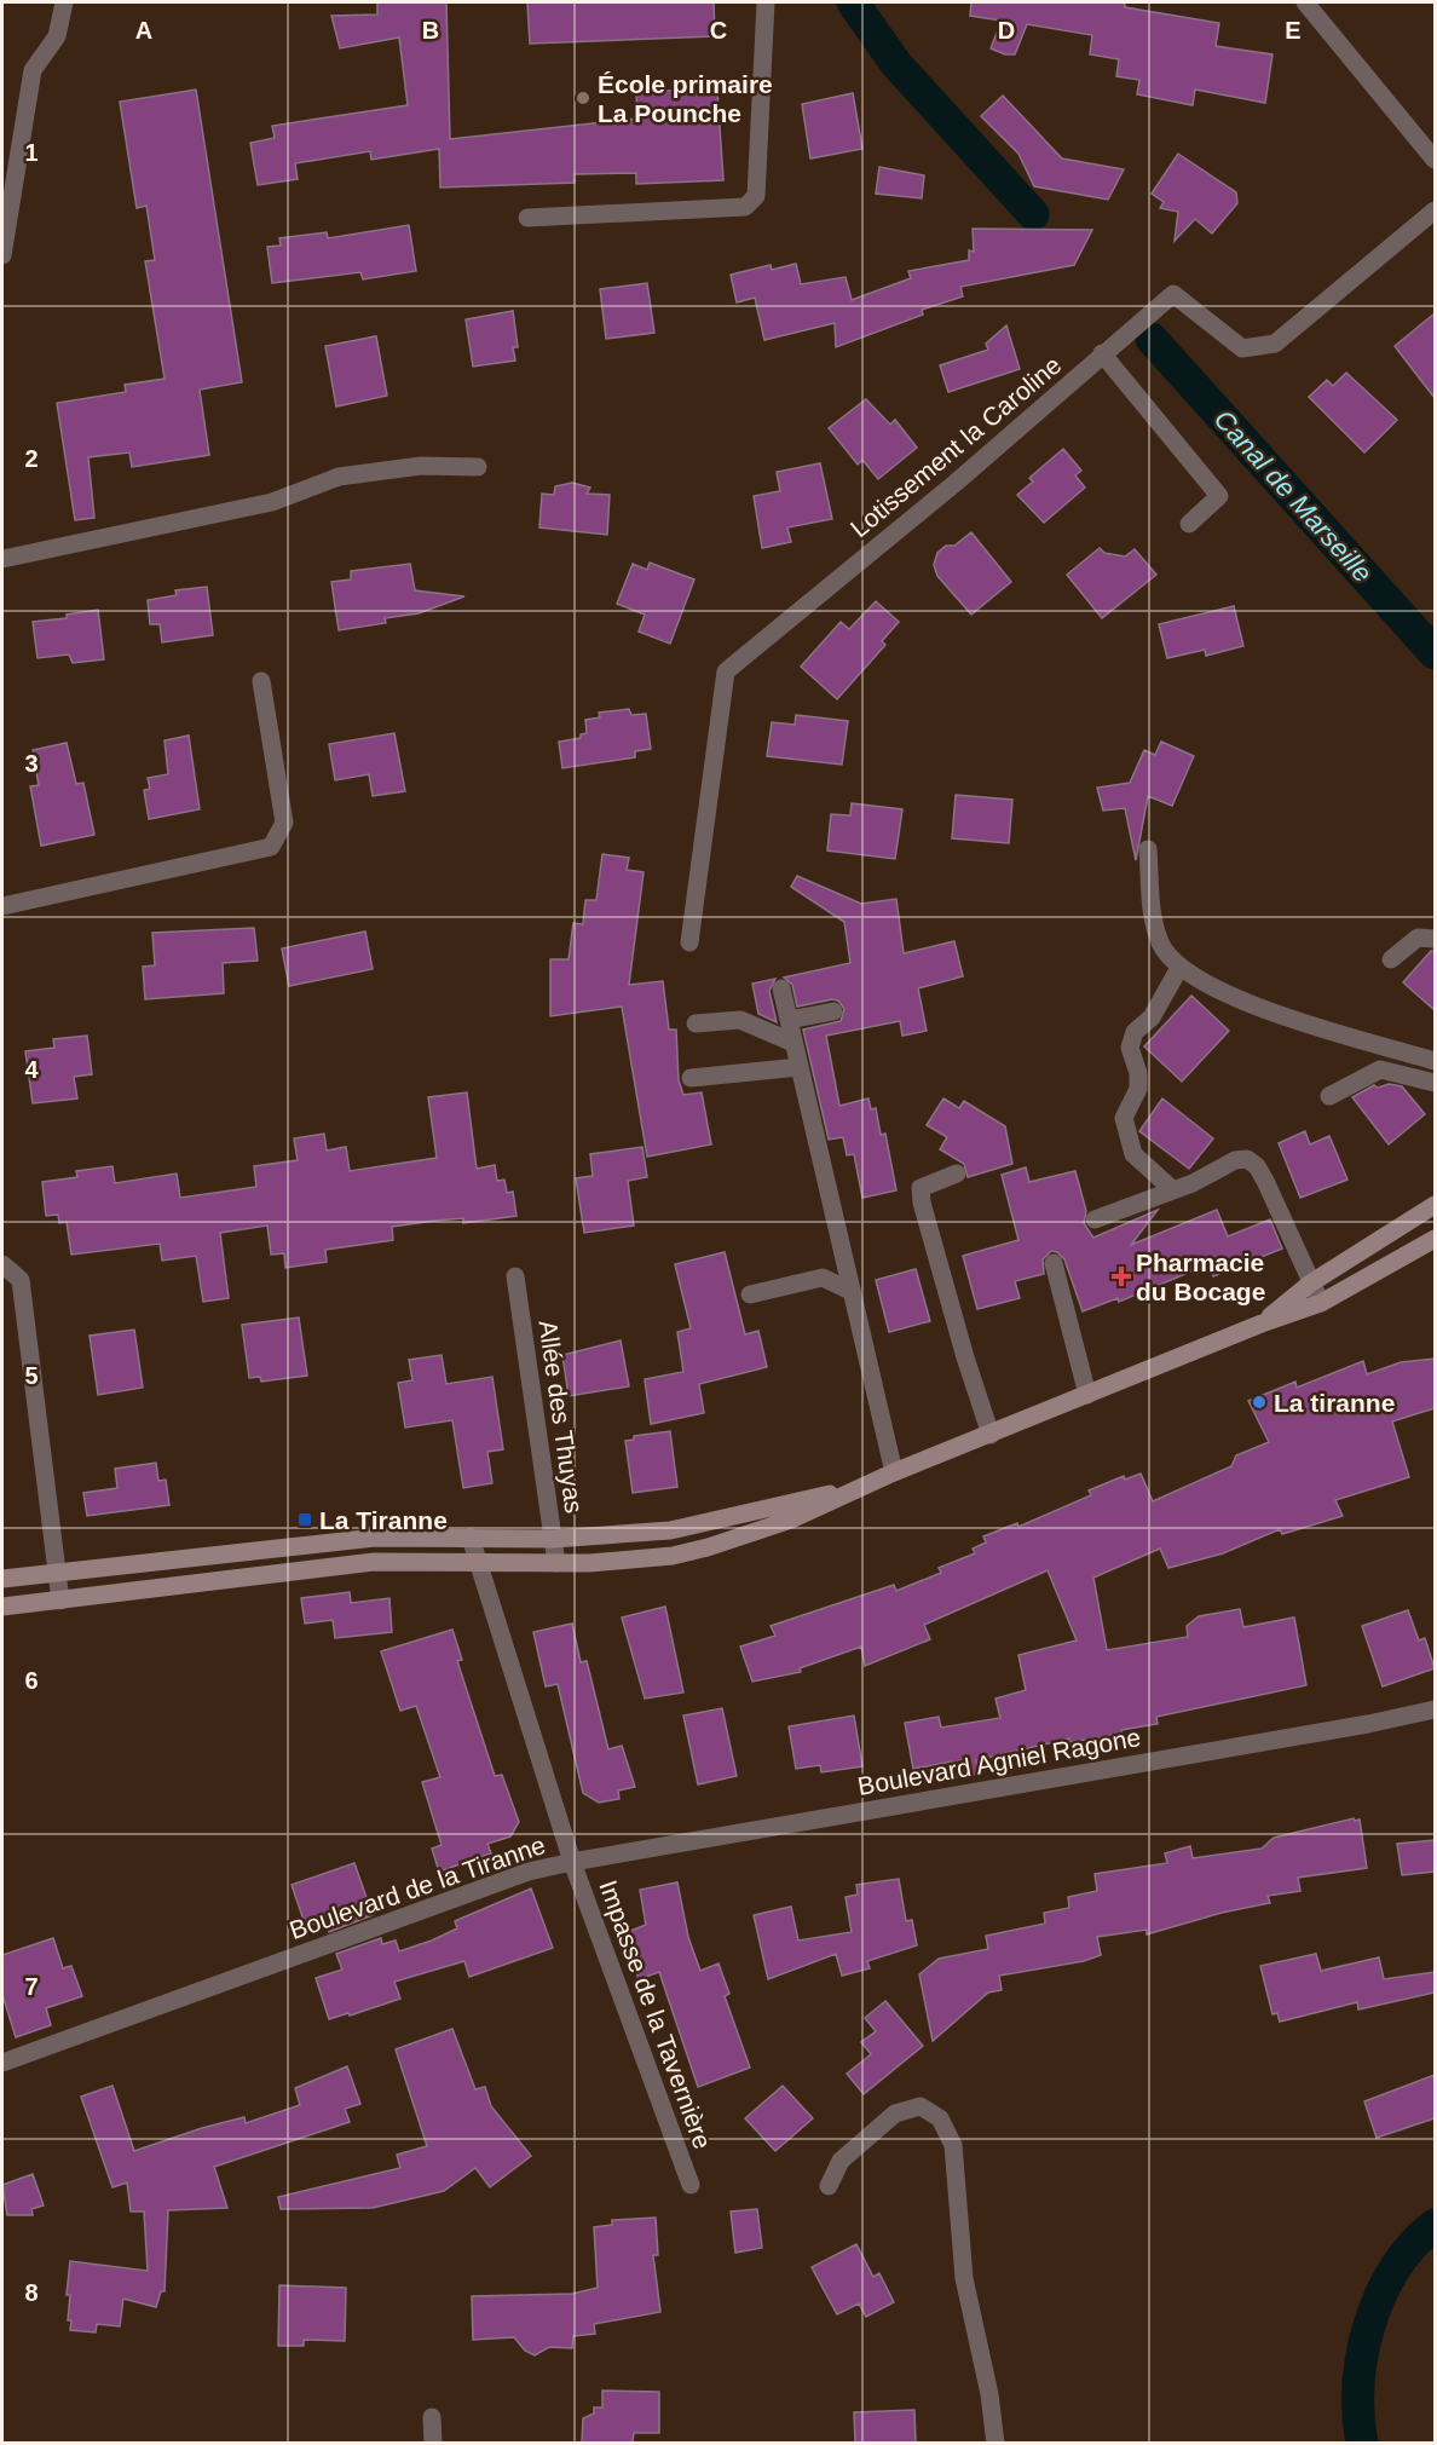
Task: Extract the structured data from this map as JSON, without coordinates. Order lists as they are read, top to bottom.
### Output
{
  "streets": {
    "street": [
      "Lotissement la Caroline",
      "Allée des Thuyas",
      "Boulevard Agniel Ragone",
      "Boulevard de la Tiranne",
      "Impasse de la Tavernière"
    ]
  },
  "crossings": [
    ["Boulevard Agniel Ragone", "Boulevard de la Tiranne"],
    ["Boulevard Agniel Ragone", "Impasse de la Tavernière"],
    ["Boulevard de la Tiranne", "Impasse de la Tavernière"]
  ],
  "water": ["Canal de Marseille"],
  "places": {
    "other": ["École primaire La Pounche", "La tiranne"],
    "health": ["Pharmacie du Bocage"],
    "transit": ["La Tiranne"]
  },
  "grid": {
    "columns": [
      "A",
      "B",
      "C",
      "D",
      "E"
    ],
    "rows": [
      "1",
      "2",
      "3",
      "4",
      "5",
      "6",
      "7",
      "8"
    ]
  }
}
